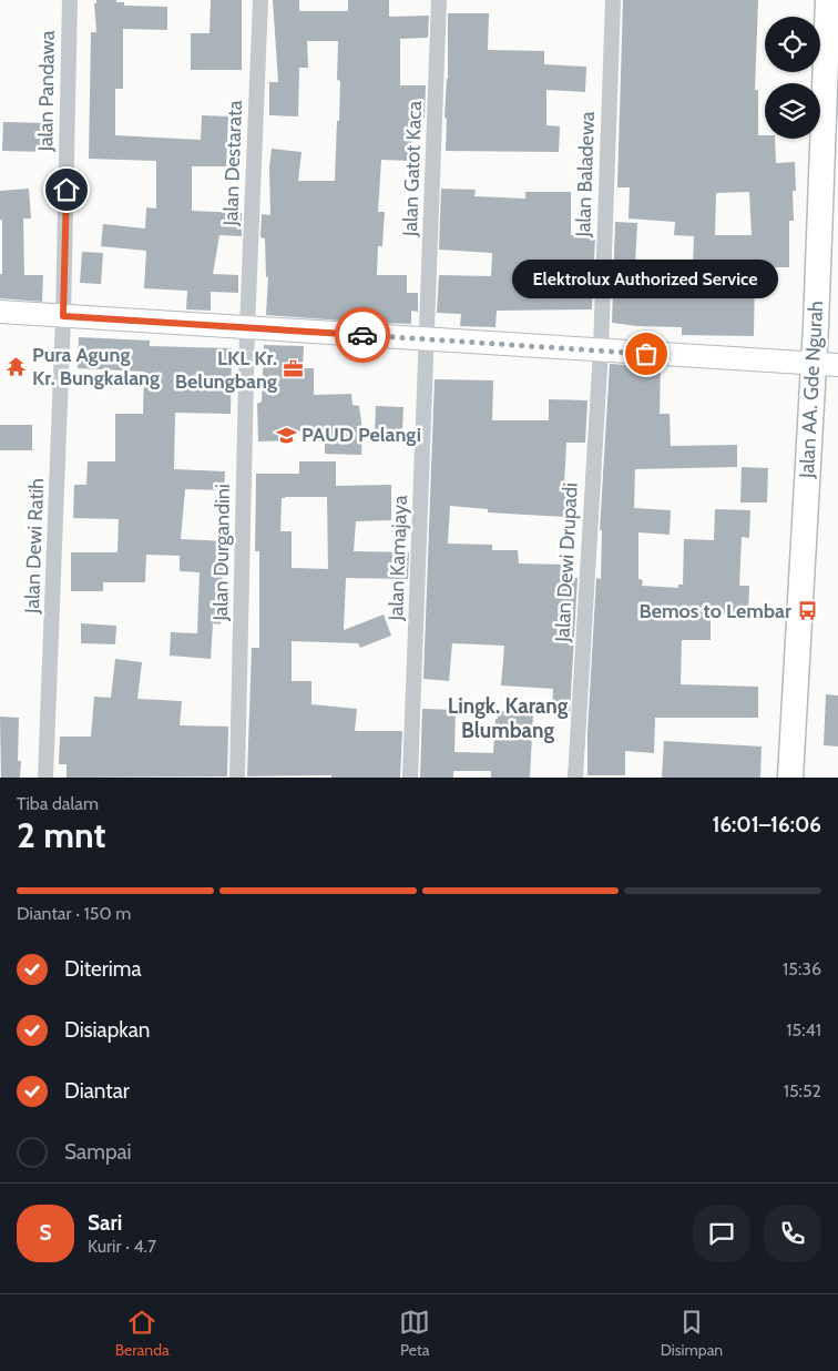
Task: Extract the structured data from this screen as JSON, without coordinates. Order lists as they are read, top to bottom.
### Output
{
  "streets": {
    "main road": ["Jalan AA. Gde Ngurah"],
    "street": [
      "Jalan Pandawa",
      "Jalan Destarata",
      "Jalan Gatot Kaca",
      "Jalan Baladewa",
      "Jalan Dewi Ratih",
      "Jalan Durgandini",
      "Jalan Kamajaya",
      "Jalan Dewi Drupadi"
    ]
  },
  "crossings": [
    ["Jalan Pandawa", "Jalan Dewi Ratih"],
    ["Jalan Destarata", "Jalan Durgandini"],
    ["Jalan Gatot Kaca", "Jalan Kamajaya"],
    ["Jalan Baladewa", "Jalan Dewi Drupadi"]
  ],
  "districts": ["Lingk. Karang Blumbang"],
  "places": {
    "other": ["Elektrolux Authorized Service"],
    "temple": ["Pura Agung Kr. Bungkalang"],
    "office": ["LKL Kr. Belungbang"],
    "school or university": ["PAUD Pelangi"],
    "bus stop": ["Bemos to Lembar"]
  },
  "page": {
    "bubble": "Elektrolux Authorized Service",
    "heading": ["2 mnt", "Tiba dalam", "16:01–16:06"],
    "panel": ["Sari", "Kurir · 4.7"],
    "bar": "Diantar · 150 m",
    "list": [
      ["Diterima", "15:36"],
      ["Disiapkan", "15:41"],
      ["Diantar", "15:52"],
      "Sampai"
    ],
    "round": "S",
    "tabs": ["Beranda", "Peta", "Disimpan"]
  }
}
